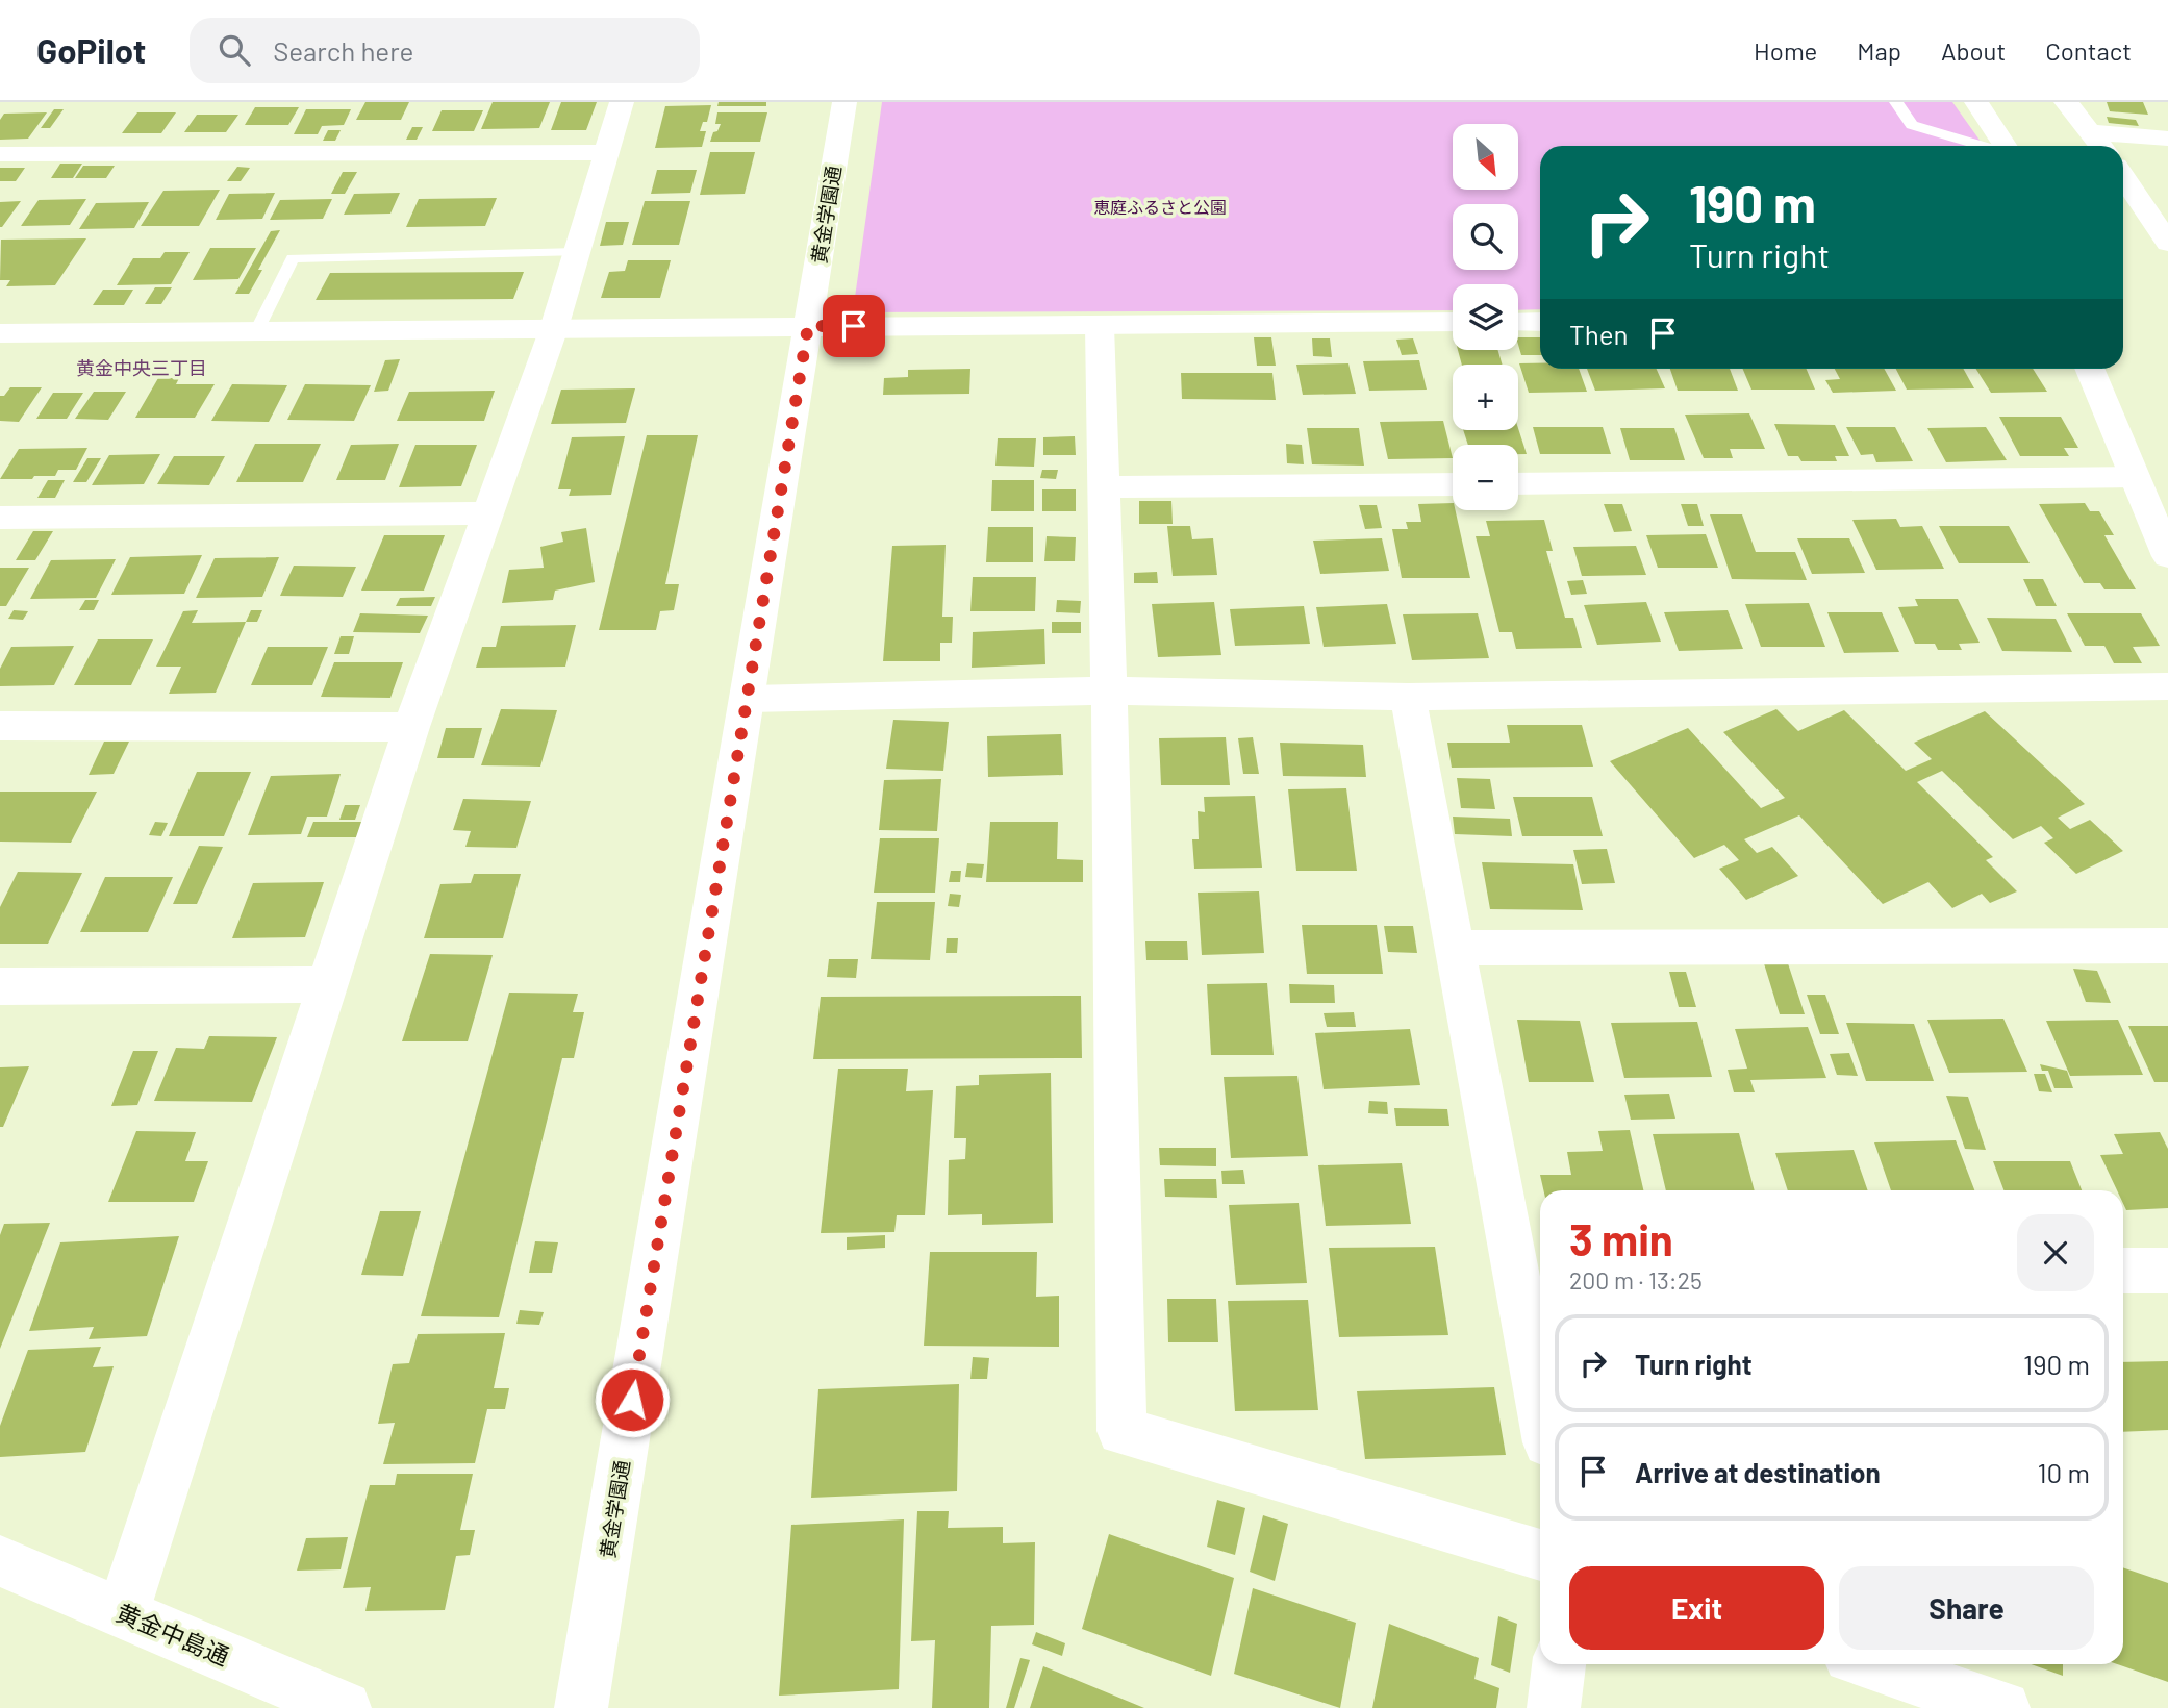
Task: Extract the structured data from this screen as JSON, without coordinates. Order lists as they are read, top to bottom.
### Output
{
  "streets": {
    "street": ["黄金学園通", "黄金中島通"]
  },
  "districts": ["黄金中央三丁目"],
  "parks": ["恵庭ふるさと公園"],
  "north": "bottom right",
  "page": {
    "header": "GoPilot",
    "search": "Search here",
    "nav": [
      "Home",
      "Map",
      "About",
      "Contact"
    ],
    "map_buttons": ["+", "−"],
    "turn": ["190 m", "Turn right"],
    "then": "Then",
    "heading": ["3 min", "200 m · 13:25"],
    "list": [
      {
        "name": "Turn right",
        "value": "190 m"
      },
      {
        "name": "Arrive at destination",
        "value": "10 m"
      }
    ],
    "buttons": ["Exit", "Share"]
  }
}
